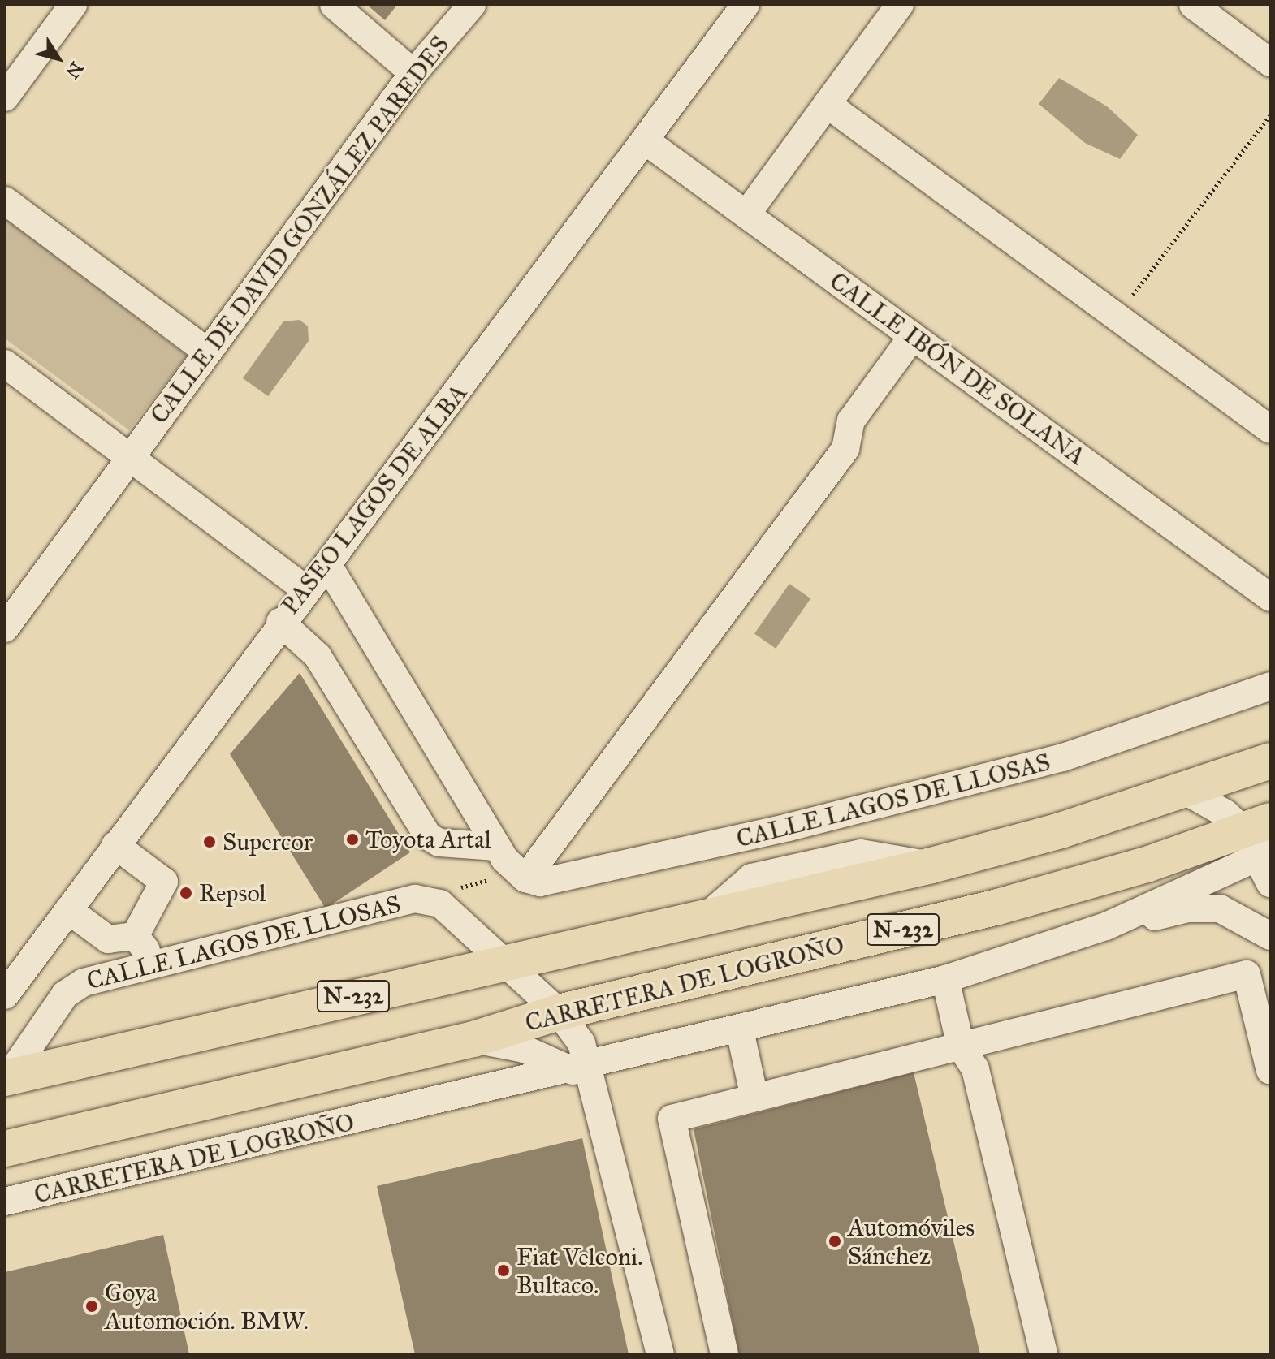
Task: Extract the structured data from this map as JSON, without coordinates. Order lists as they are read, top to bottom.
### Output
{
  "streets": {
    "highway": ["N-232", "CARRETERA DE LOGROÑO"],
    "street": [
      "CALLE DE DAVID GONZÁLEZ PAREDES",
      "CALLE IBÓN DE SOLANA",
      "PASEO LAGOS DE ALBA",
      "CALLE LAGOS DE LLOSAS"
    ]
  },
  "crossings": [
    ["CALLE IBÓN DE SOLANA", "PASEO LAGOS DE ALBA"],
    ["CALLE LAGOS DE LLOSAS", "N-232"],
    ["CALLE LAGOS DE LLOSAS", "CARRETERA DE LOGROÑO"]
  ],
  "places": [
    "Toyota Artal",
    "Supercor",
    "Repsol",
    "Automóviles Sánchez",
    "Fiat Velconi. Bultaco.",
    "Goya Automoción. BMW."
  ],
  "north": "bottom right"
}
